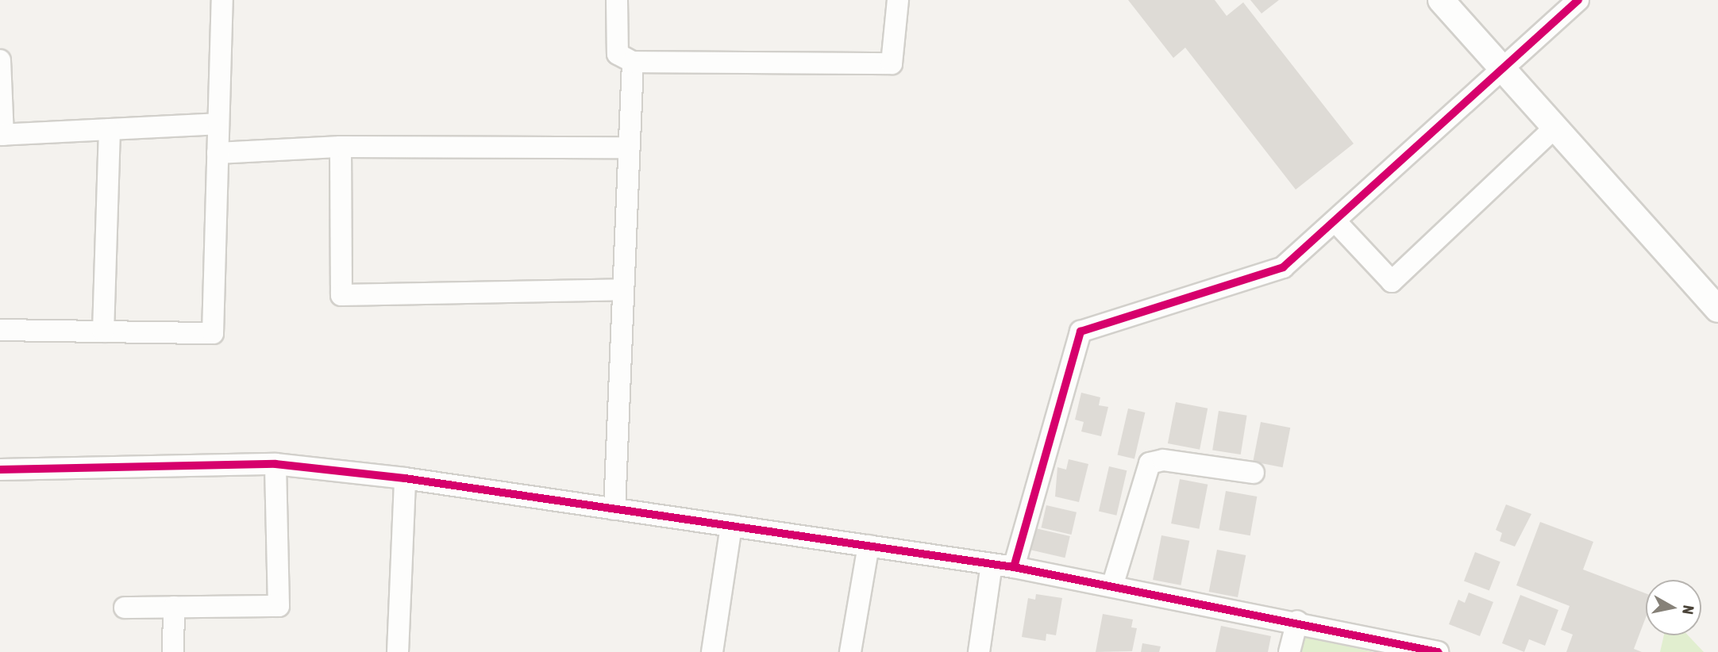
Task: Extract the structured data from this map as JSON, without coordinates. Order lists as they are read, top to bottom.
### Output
{
  "north": "right"
}
